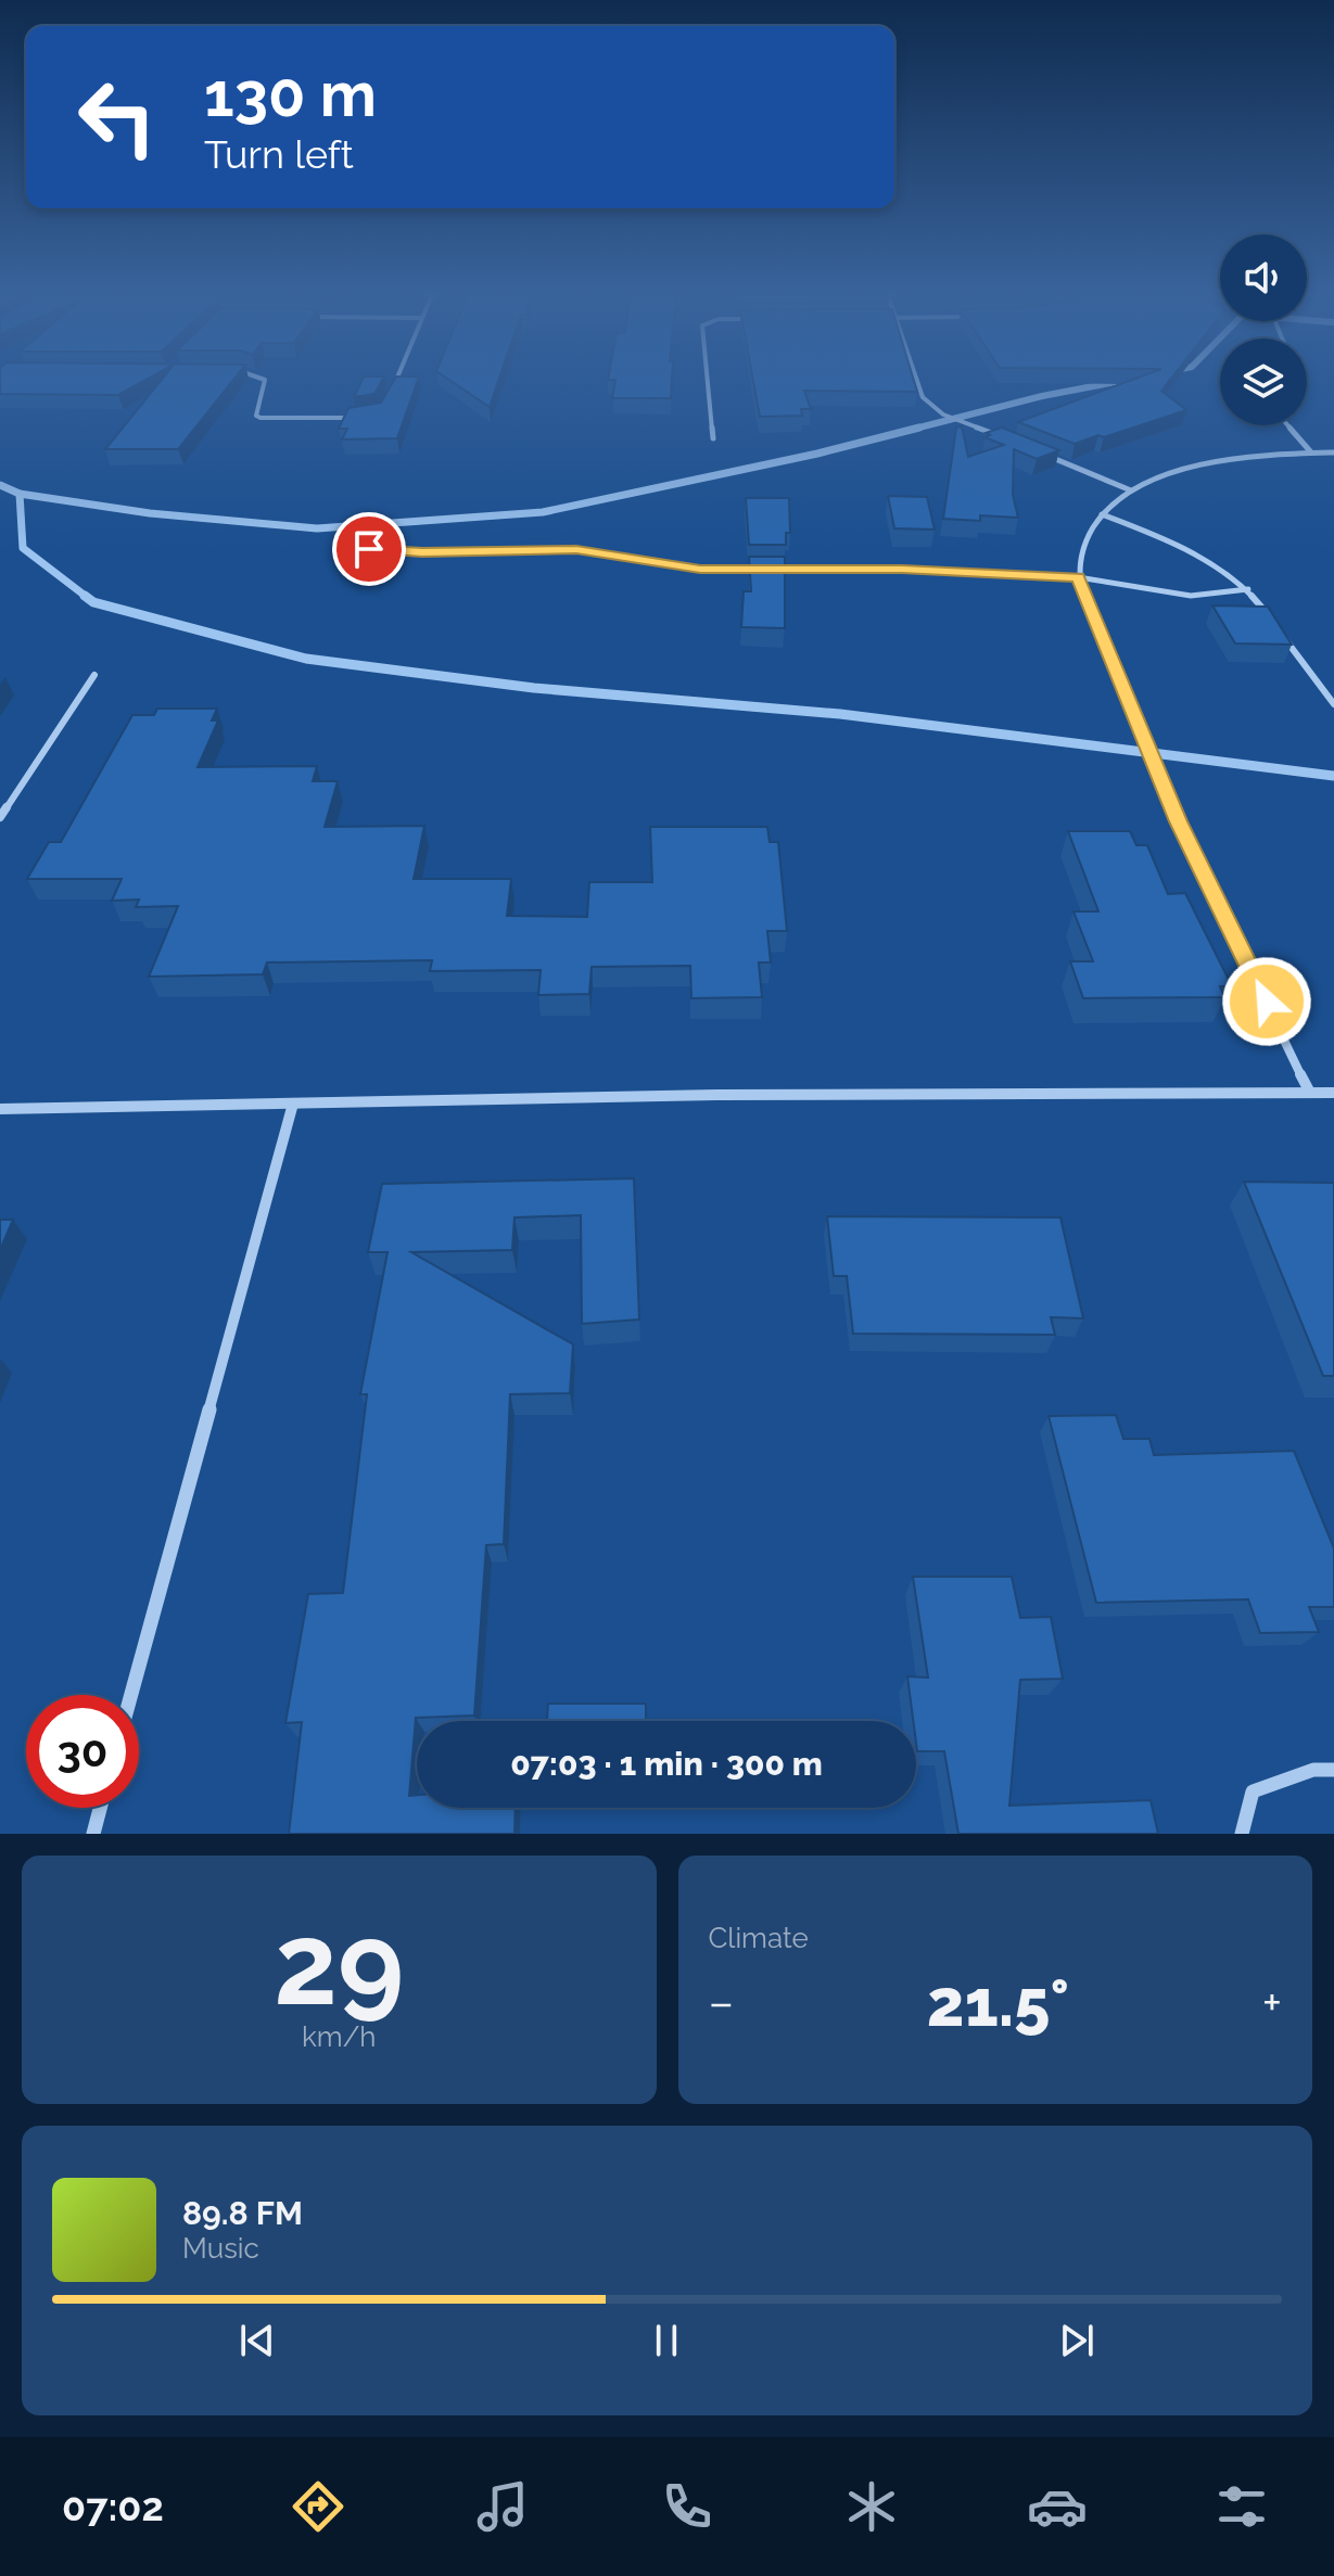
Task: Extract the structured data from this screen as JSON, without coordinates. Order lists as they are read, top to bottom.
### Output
{
  "page": {
    "turn": ["130 m", "Turn left"],
    "limit": "30",
    "trip": "07:03 · 1 min · 300 m",
    "tile": [
      ["29", "km/h"],
      "Climate"
    ],
    "heat": ["−", "21.5°", "+"],
    "song": ["89.8 FM", "Music"],
    "tabs": "07:02"
  }
}
